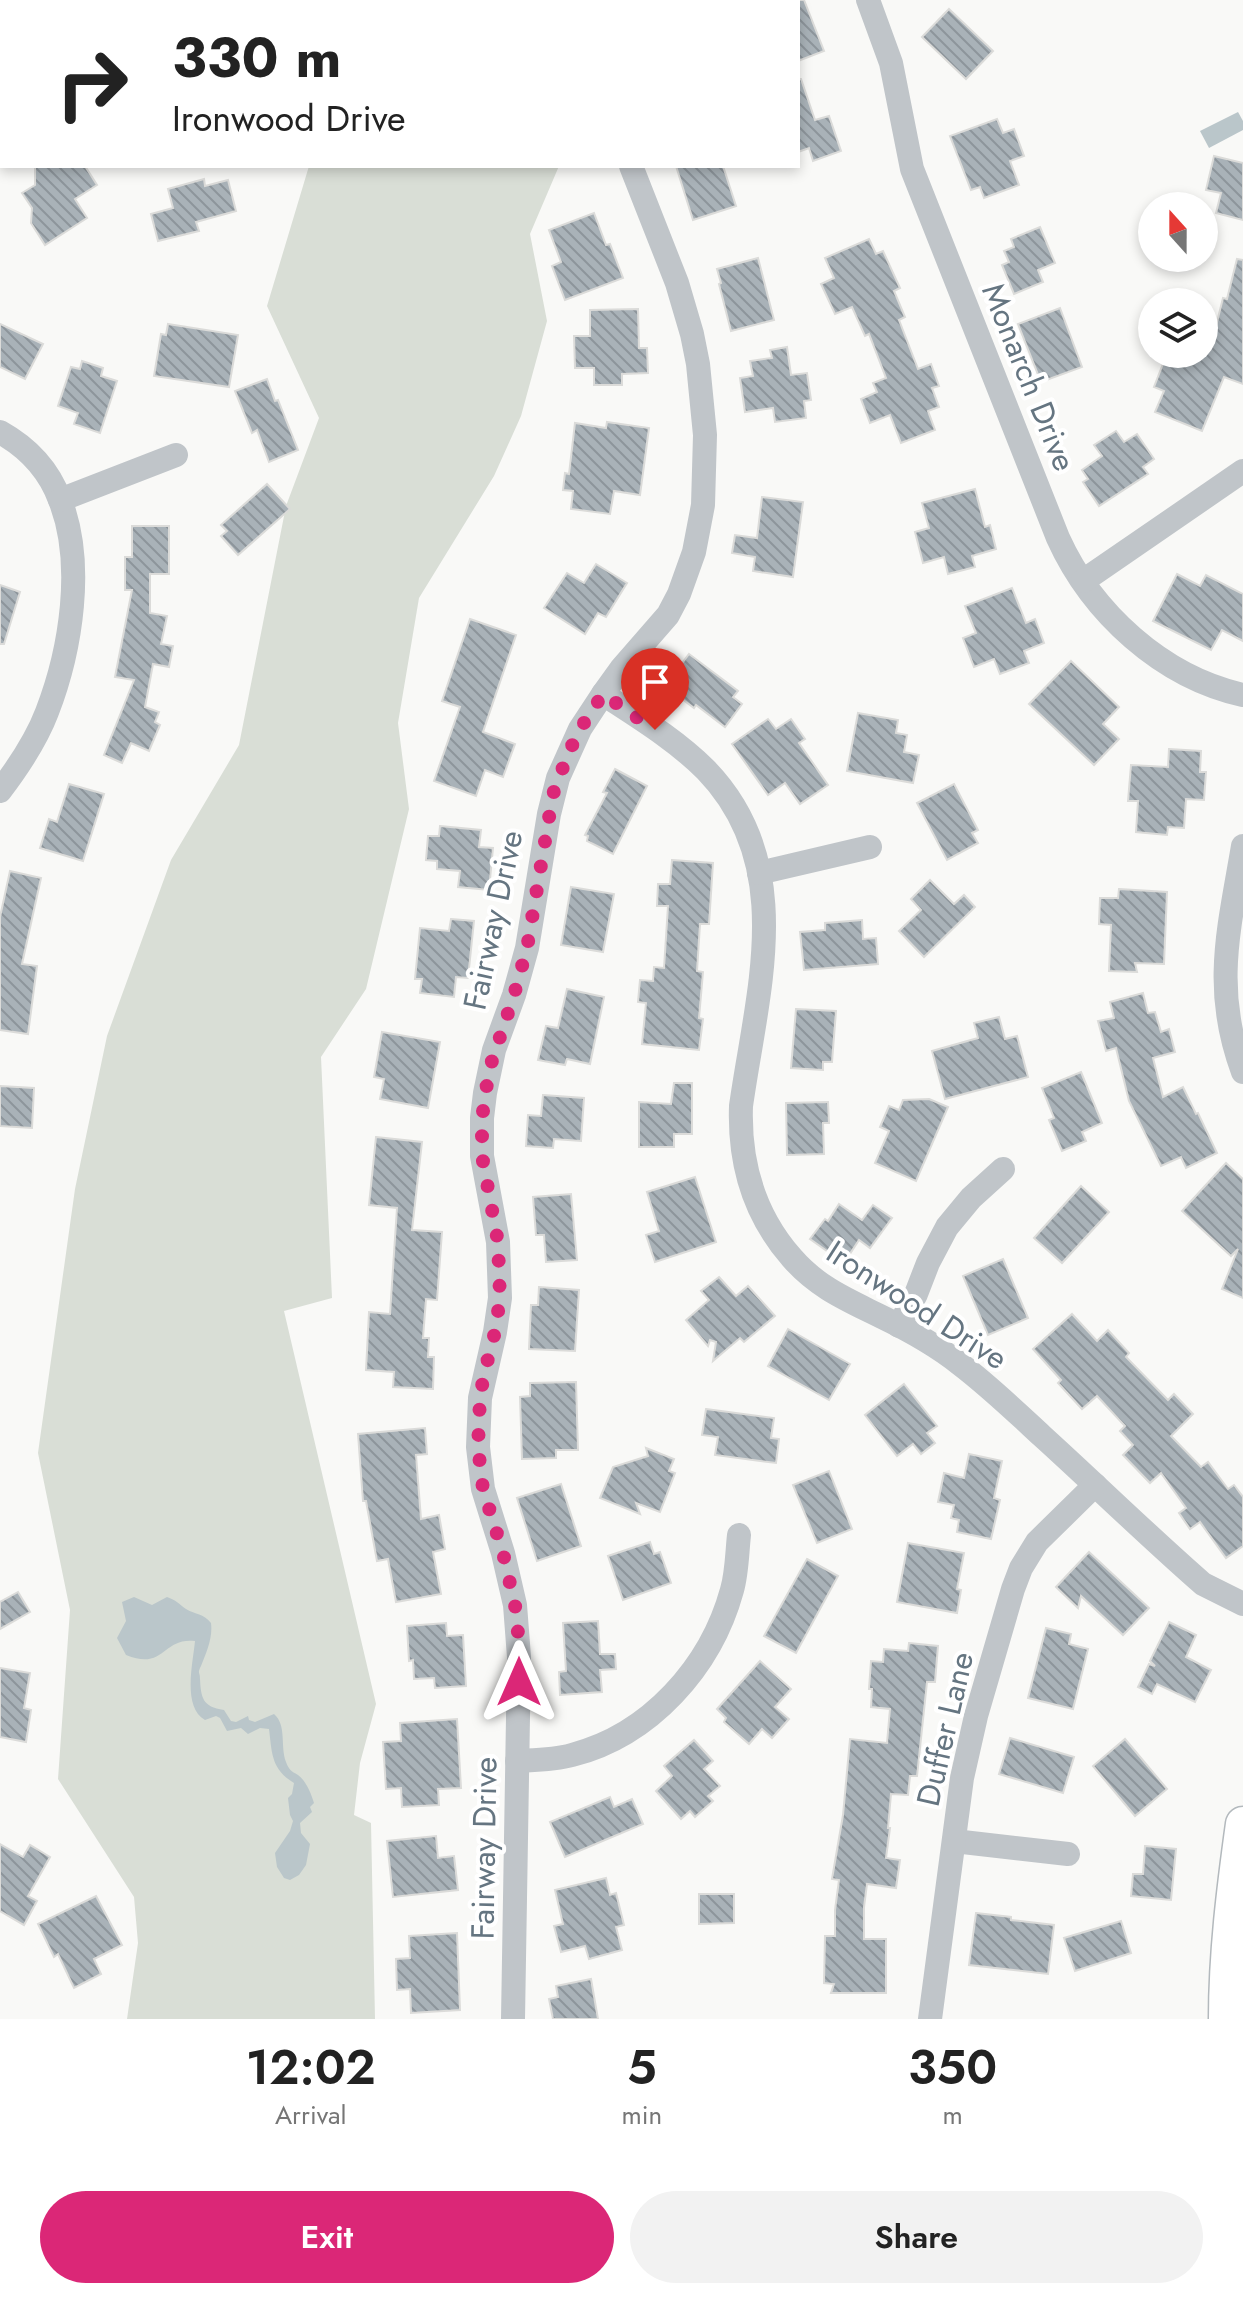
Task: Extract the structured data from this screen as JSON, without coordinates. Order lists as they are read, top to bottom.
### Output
{
  "streets": {
    "street": [
      "Monarch Drive",
      "Fairway Drive",
      "Ironwood Drive",
      "Duffer Lane"
    ]
  },
  "crossings": [
    ["Fairway Drive", "Ironwood Drive"],
    ["Ironwood Drive", "Duffer Lane"]
  ],
  "north": "top",
  "page": {
    "turn": ["330 m", "Ironwood Drive"],
    "eta": [
      "12:02",
      "Arrival",
      "5",
      "min",
      "350",
      "m"
    ],
    "buttons": ["Exit", "Share"]
  }
}
